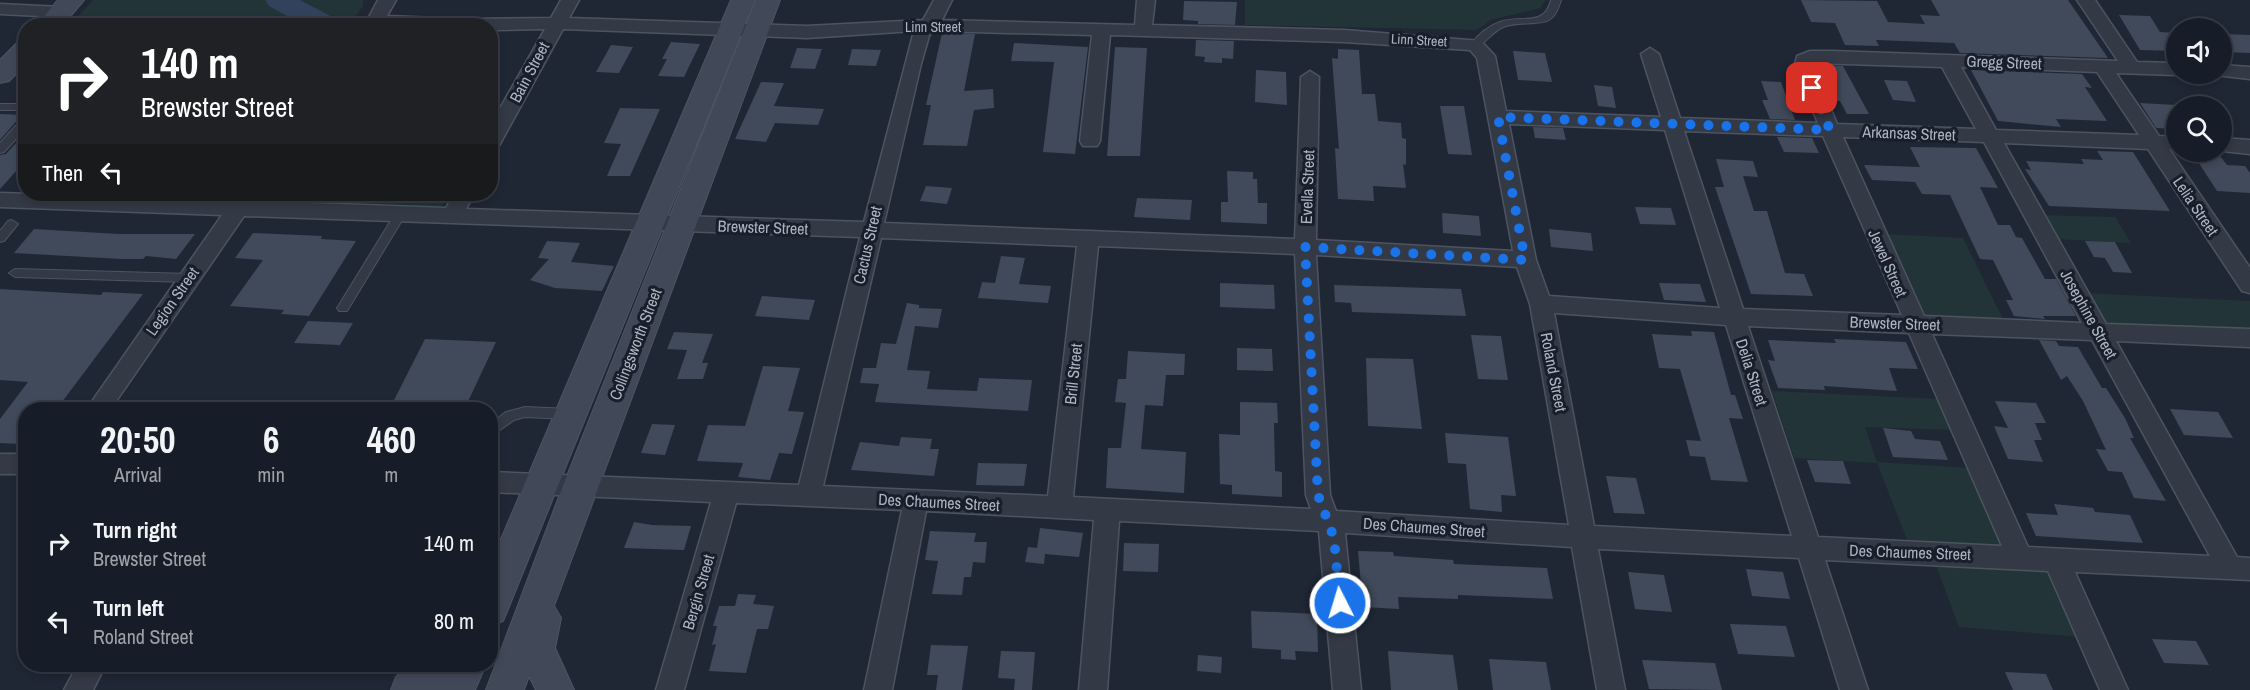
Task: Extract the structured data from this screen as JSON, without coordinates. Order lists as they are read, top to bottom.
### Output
{
  "streets": {
    "main road": ["Collingsworth Street"],
    "street": [
      "Linn Street",
      "Gregg Street",
      "Bain Street",
      "Arkansas Street",
      "Evella Street",
      "Lelia Street",
      "Brewster Street",
      "Cactus Street",
      "Jewel Street",
      "Legion Street",
      "Josephine Street",
      "Roland Street",
      "Delia Street",
      "Brill Street",
      "Des Chaumes Street",
      "Bergin Street"
    ]
  },
  "crossings": [
    ["Linn Street", "Bain Street"],
    ["Linn Street", "Cactus Street"],
    ["Linn Street", "Collingsworth Street"],
    ["Linn Street", "Roland Street"],
    ["Gregg Street", "Lelia Street"],
    ["Gregg Street", "Jewel Street"],
    ["Gregg Street", "Josephine Street"],
    ["Arkansas Street", "Lelia Street"],
    ["Arkansas Street", "Jewel Street"],
    ["Arkansas Street", "Josephine Street"],
    ["Arkansas Street", "Roland Street"],
    ["Arkansas Street", "Delia Street"],
    ["Evella Street", "Brewster Street"],
    ["Evella Street", "Des Chaumes Street"],
    ["Brewster Street", "Cactus Street"],
    ["Brewster Street", "Jewel Street"],
    ["Brewster Street", "Legion Street"],
    ["Brewster Street", "Josephine Street"],
    ["Brewster Street", "Collingsworth Street"],
    ["Brewster Street", "Roland Street"],
    ["Brewster Street", "Delia Street"],
    ["Brewster Street", "Brill Street"],
    ["Cactus Street", "Des Chaumes Street"],
    ["Jewel Street", "Des Chaumes Street"],
    ["Josephine Street", "Des Chaumes Street"],
    ["Collingsworth Street", "Des Chaumes Street"],
    ["Roland Street", "Des Chaumes Street"],
    ["Delia Street", "Des Chaumes Street"],
    ["Brill Street", "Des Chaumes Street"],
    ["Des Chaumes Street", "Bergin Street"]
  ],
  "page": {
    "turn": ["140 m", "Brewster Street"],
    "then": "Then",
    "eta": [
      "20:50",
      "Arrival",
      "6",
      "min",
      "460",
      "m"
    ],
    "list": [
      {
        "name": "Turn right",
        "note": "Brewster Street",
        "value": "140 m"
      },
      {
        "name": "Turn left",
        "note": "Roland Street",
        "value": "80 m"
      }
    ]
  }
}
